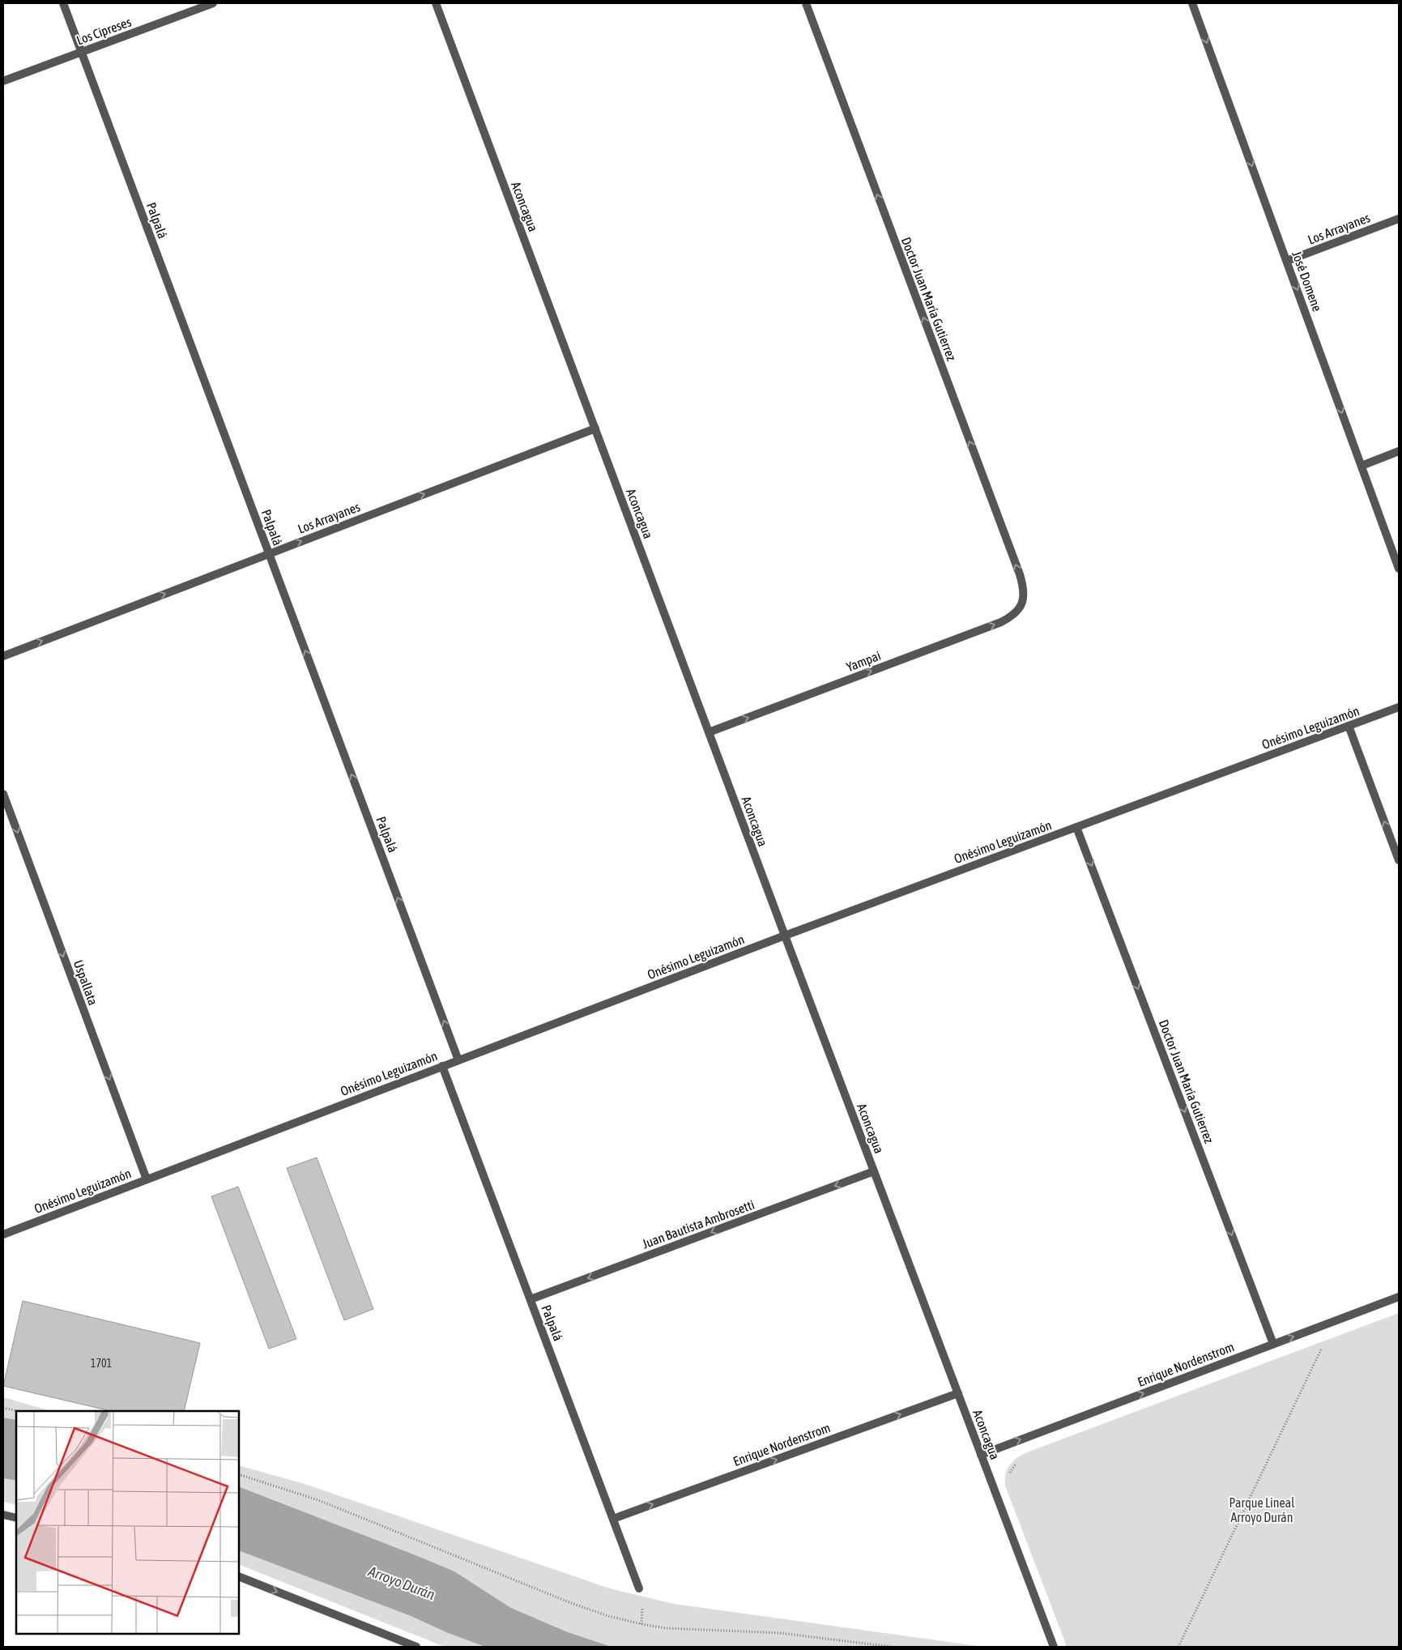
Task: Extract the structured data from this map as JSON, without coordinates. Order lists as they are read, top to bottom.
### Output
{
  "streets": {
    "street": [
      "Los Cipreses",
      "Aconcagua",
      "Palpalá",
      "Los Arrayanes",
      "José Domene",
      "Doctor Juan María Gutierrez",
      "Yampai",
      "Onésimo Leguizamón",
      "Uspallata",
      "Juan Bautista Ambrosetti",
      "Enrique Nordenstrom"
    ]
  },
  "crossings": [
    ["Los Cipreses", "Palpalá"],
    ["Aconcagua", "Los Arrayanes"],
    ["Aconcagua", "Yampai"],
    ["Aconcagua", "Onésimo Leguizamón"],
    ["Aconcagua", "Juan Bautista Ambrosetti"],
    ["Aconcagua", "Enrique Nordenstrom"],
    ["Palpalá", "Los Arrayanes"],
    ["Palpalá", "Onésimo Leguizamón"],
    ["Palpalá", "Juan Bautista Ambrosetti"],
    ["Palpalá", "Enrique Nordenstrom"],
    ["Los Arrayanes", "José Domene"],
    ["Doctor Juan María Gutierrez", "Yampai"],
    ["Doctor Juan María Gutierrez", "Onésimo Leguizamón"],
    ["Doctor Juan María Gutierrez", "Enrique Nordenstrom"],
    ["Onésimo Leguizamón", "Uspallata"]
  ],
  "one_way": [
    "Los Arrayanes",
    "José Domene",
    "Yampai",
    "Uspallata",
    "Juan Bautista Ambrosetti",
    "Enrique Nordenstrom"
  ],
  "water": ["Arroyo Durán"],
  "parks": ["Parque Lineal Arroyo Durán"],
  "house_numbers": ["1701"]
}
